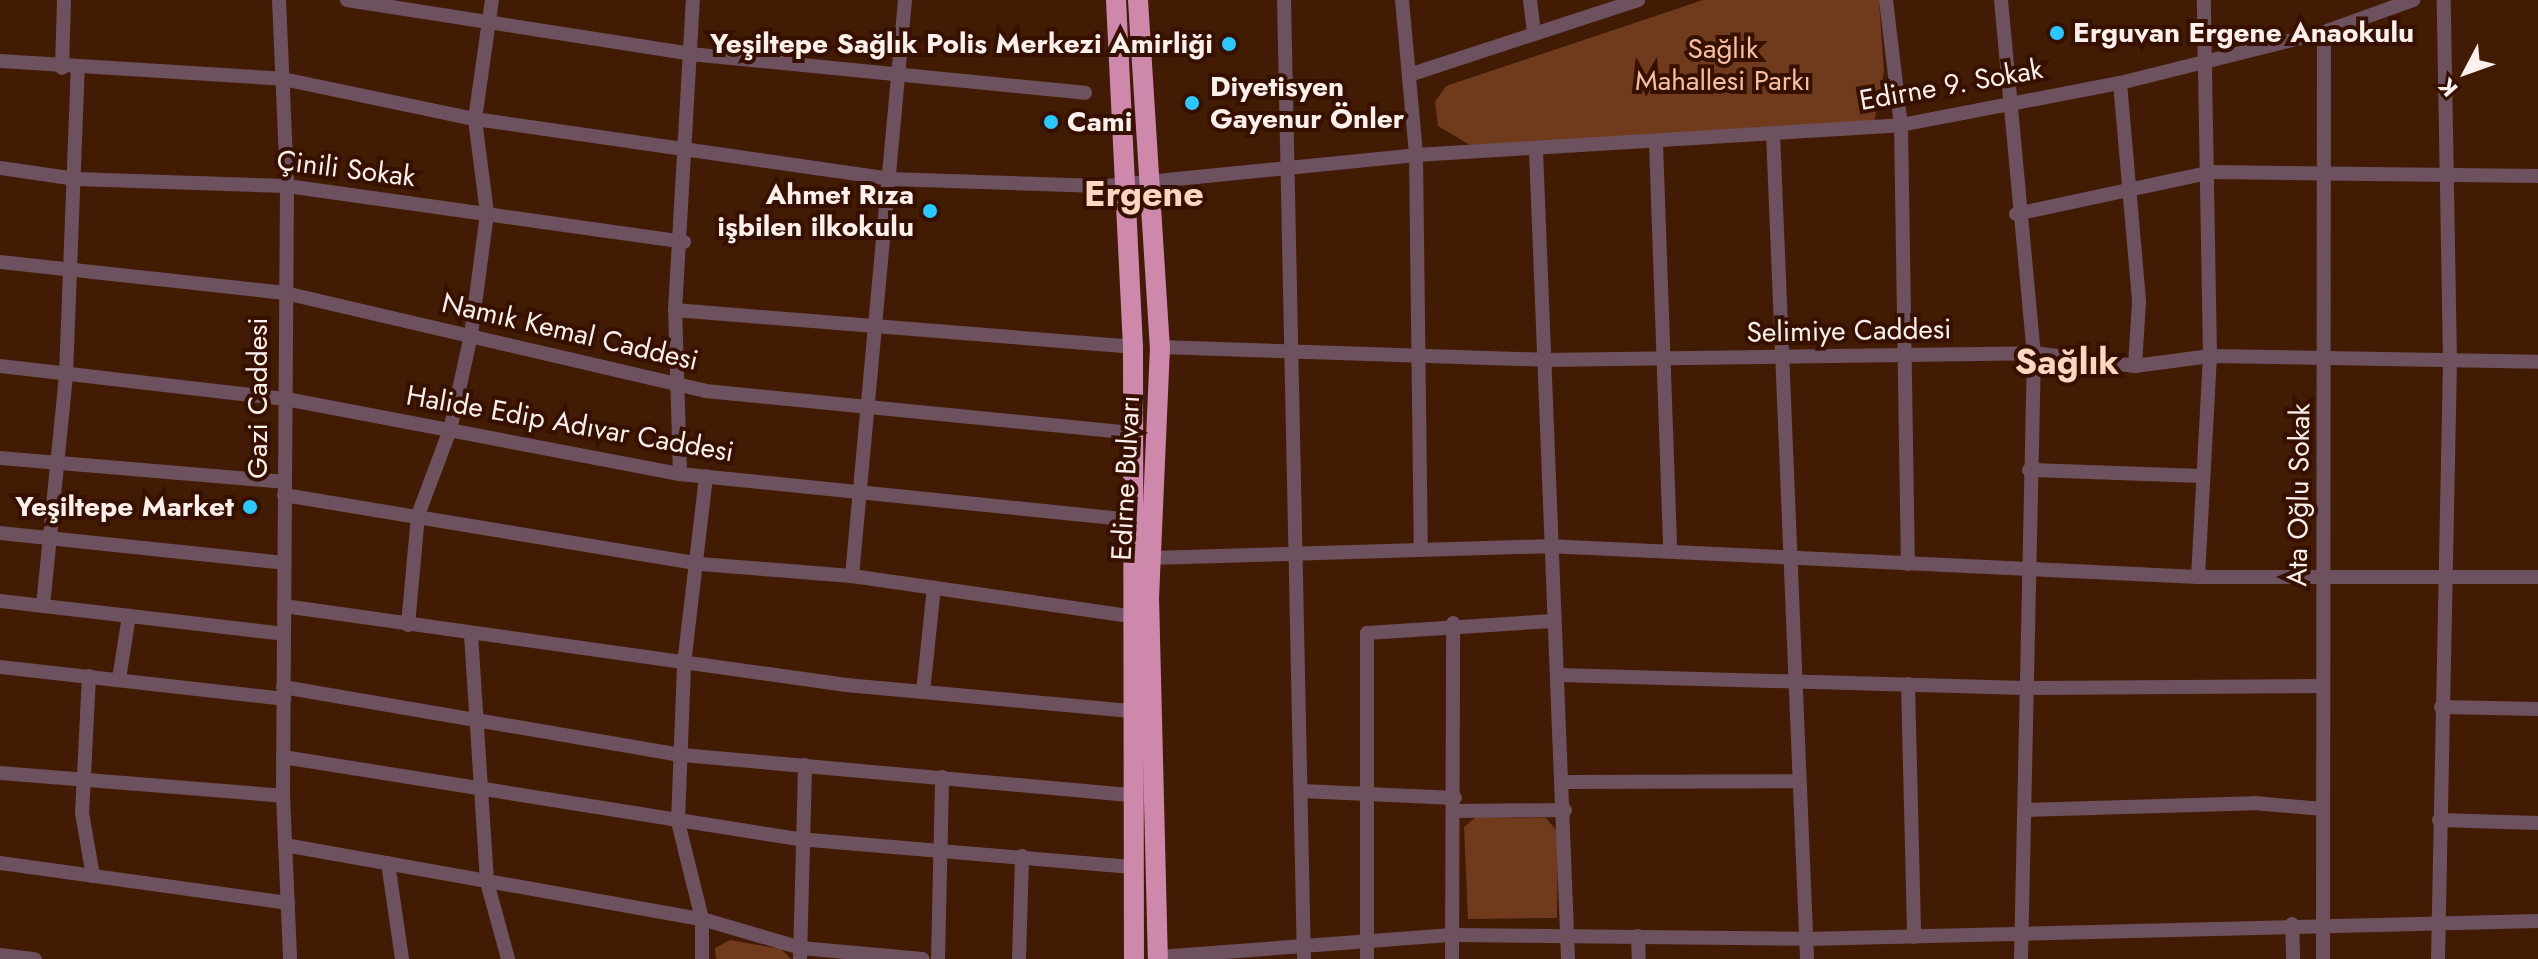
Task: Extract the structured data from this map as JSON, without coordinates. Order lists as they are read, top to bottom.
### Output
{
  "streets": {
    "highway": ["Edirne Bulvarı"],
    "street": [
      "Edirne 9. Sokak",
      "Çinili Sokak",
      "Selimiye Caddesi",
      "Namık Kemal Caddesi",
      "Gazi Caddesi",
      "Halide Edip Adıvar Caddesi",
      "Ata Oğlu Sokak"
    ]
  },
  "crossings": [
    ["Edirne 9. Sokak", "Gazi Caddesi"],
    ["Edirne 9. Sokak", "Edirne Bulvarı"],
    ["Edirne 9. Sokak", "Ata Oğlu Sokak"],
    ["Çinili Sokak", "Gazi Caddesi"],
    ["Selimiye Caddesi", "Edirne Bulvarı"],
    ["Selimiye Caddesi", "Ata Oğlu Sokak"],
    ["Namık Kemal Caddesi", "Gazi Caddesi"],
    ["Namık Kemal Caddesi", "Edirne Bulvarı"],
    ["Gazi Caddesi", "Halide Edip Adıvar Caddesi"],
    ["Halide Edip Adıvar Caddesi", "Edirne Bulvarı"]
  ],
  "districts": ["Ergene", "Sağlık"],
  "parks": ["Sağlık Mahallesi Parkı"],
  "places": [
    "Erguvan Ergene Anaokulu",
    "Yeşiltepe Sağlık Polis Merkezi Amirliği",
    "Diyetisyen Gayenur Önler",
    "Cami",
    "Ahmet Rıza işbilen ilkokulu",
    "Yeşiltepe Market"
  ],
  "north": "bottom left"
}
